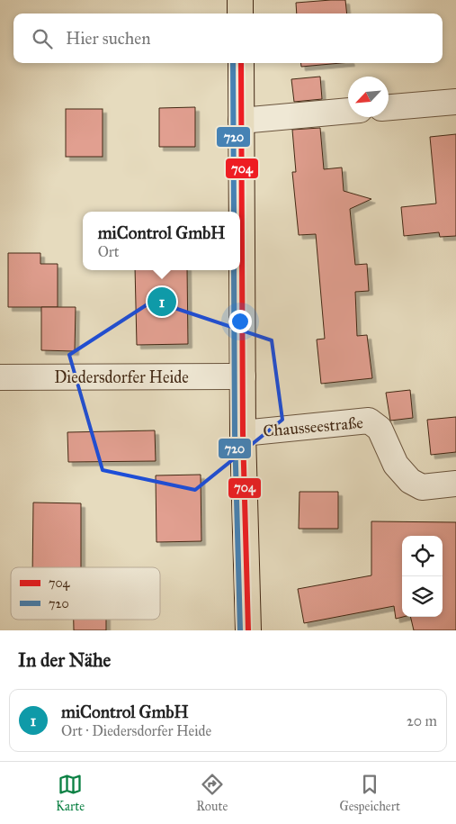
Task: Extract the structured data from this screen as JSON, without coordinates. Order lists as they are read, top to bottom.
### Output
{
  "streets": {
    "main road": ["Chausseestraße"],
    "street": ["Diedersdorfer Heide"]
  },
  "crossings": [
    ["Diedersdorfer Heide", "Chausseestraße"]
  ],
  "lines": ["transit line 704", "transit line 720"],
  "legend": ["704", "720"],
  "north": "bottom left",
  "page": {
    "search": "Hier suchen",
    "popup": ["miControl GmbH", "Ort"],
    "pins": "1",
    "heading": "In der Nähe",
    "list": [
      {
        "mark": "1",
        "name": "miControl GmbH",
        "note": "Ort · Diedersdorfer Heide",
        "value": "20 m"
      }
    ],
    "nav": ["Karte", "Route", "Gespeichert"]
  }
}
